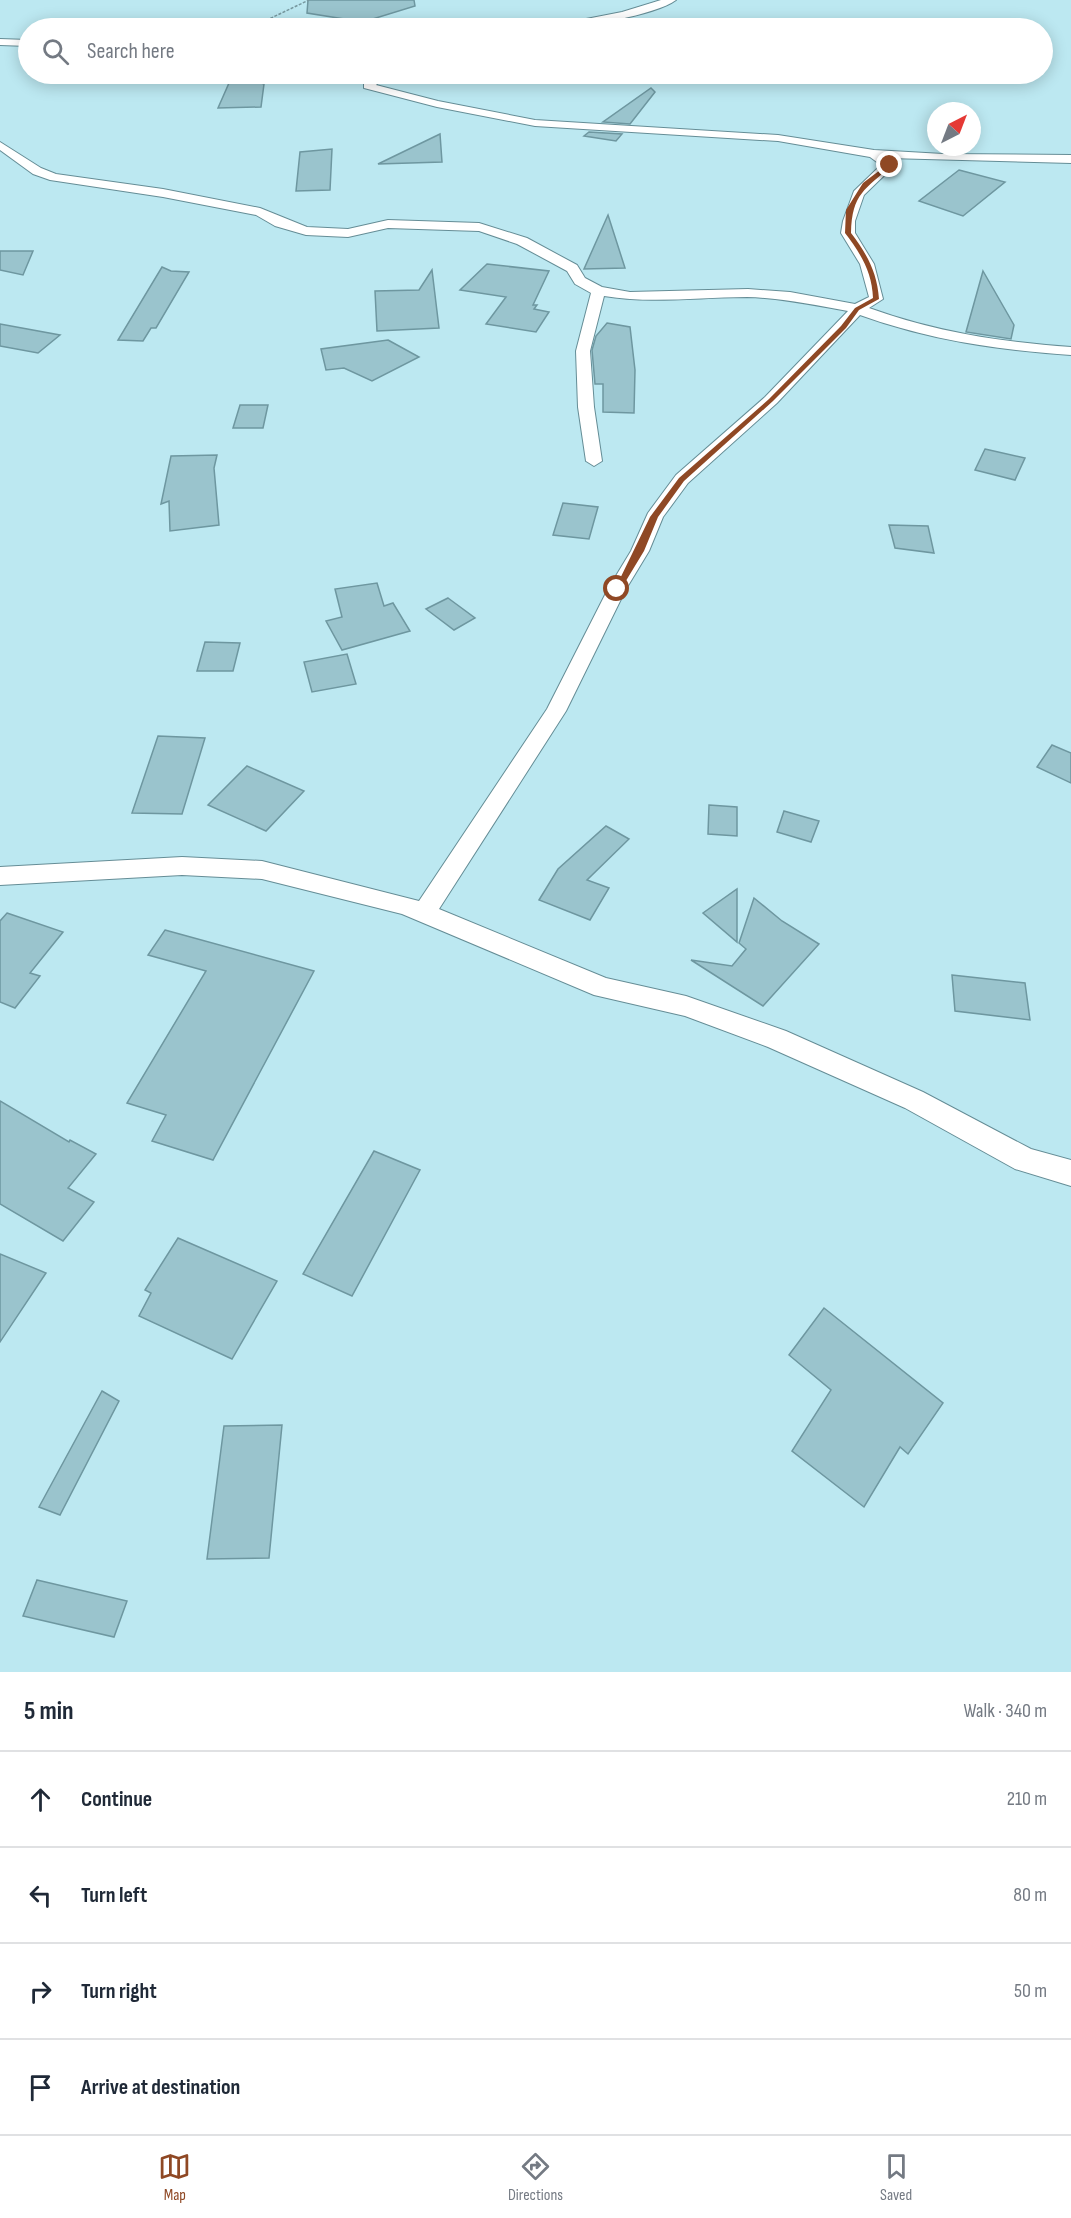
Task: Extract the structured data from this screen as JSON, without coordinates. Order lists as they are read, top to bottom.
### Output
{
  "north": "top right",
  "page": {
    "search": "Search here",
    "heading": ["5 min", "Walk · 340 m"],
    "list": [
      ["Continue", "210 m"],
      ["Turn left", "80 m"],
      ["Turn right", "50 m"],
      "Arrive at destination"
    ],
    "nav": ["Map", "Directions", "Saved"]
  }
}
